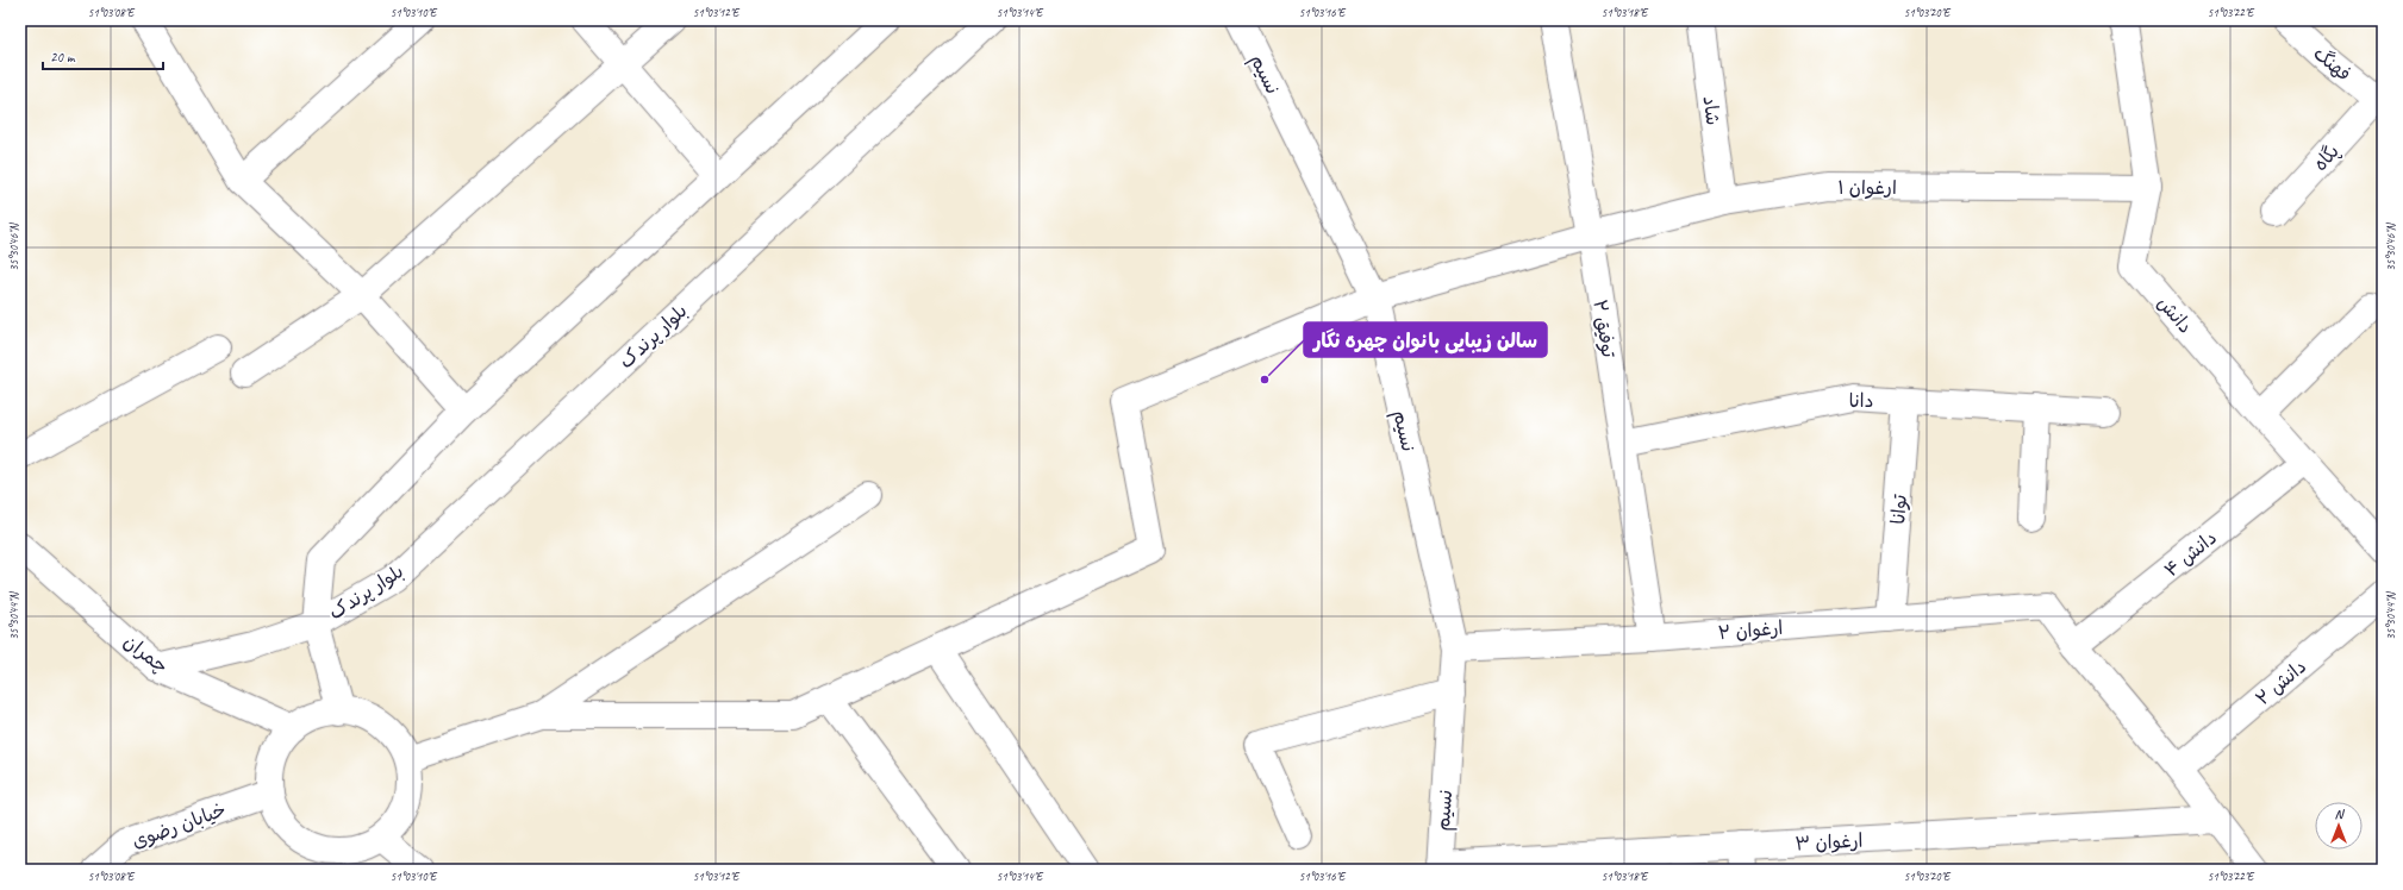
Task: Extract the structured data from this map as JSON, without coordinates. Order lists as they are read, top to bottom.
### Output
{
  "streets": {
    "street": [
      "فهنگ",
      "نسیم",
      "شاد",
      "پگاه",
      "ارغوان ۱",
      "دانش",
      "توفیق ۲",
      "بلوار پرندک",
      "دانا",
      "توانا",
      "دانش ۴",
      "ارغوان ۲",
      "چمران",
      "دانش ۲",
      "خیابان رضوی",
      "ارغوان ۳"
    ]
  },
  "crossings": [
    ["فهنگ", "پگاه"],
    ["نسیم", "ارغوان ۱"],
    ["نسیم", "ارغوان ۲"],
    ["نسیم", "ارغوان ۳"],
    ["شاد", "ارغوان ۱"],
    ["ارغوان ۱", "دانش"],
    ["ارغوان ۱", "توفیق ۲"],
    ["دانش", "دانش ۴"],
    ["توفیق ۲", "دانا"],
    ["توفیق ۲", "ارغوان ۲"],
    ["دانا", "توانا"],
    ["توانا", "ارغوان ۲"],
    ["دانش ۴", "ارغوان ۲"],
    ["چمران", "خیابان رضوی"]
  ],
  "places": ["سالن زیبایی بانوان چهره نگار"],
  "scale_bar": "20 m",
  "north": "top",
  "coordinates": [
    "51°03'08\"E",
    "51°03'10\"E",
    "51°03'12\"E",
    "51°03'14\"E",
    "51°03'16\"E",
    "51°03'18\"E",
    "51°03'20\"E",
    "51°03'22\"E",
    "35°30'46\"N",
    "35°30'44\"N"
  ]
}
